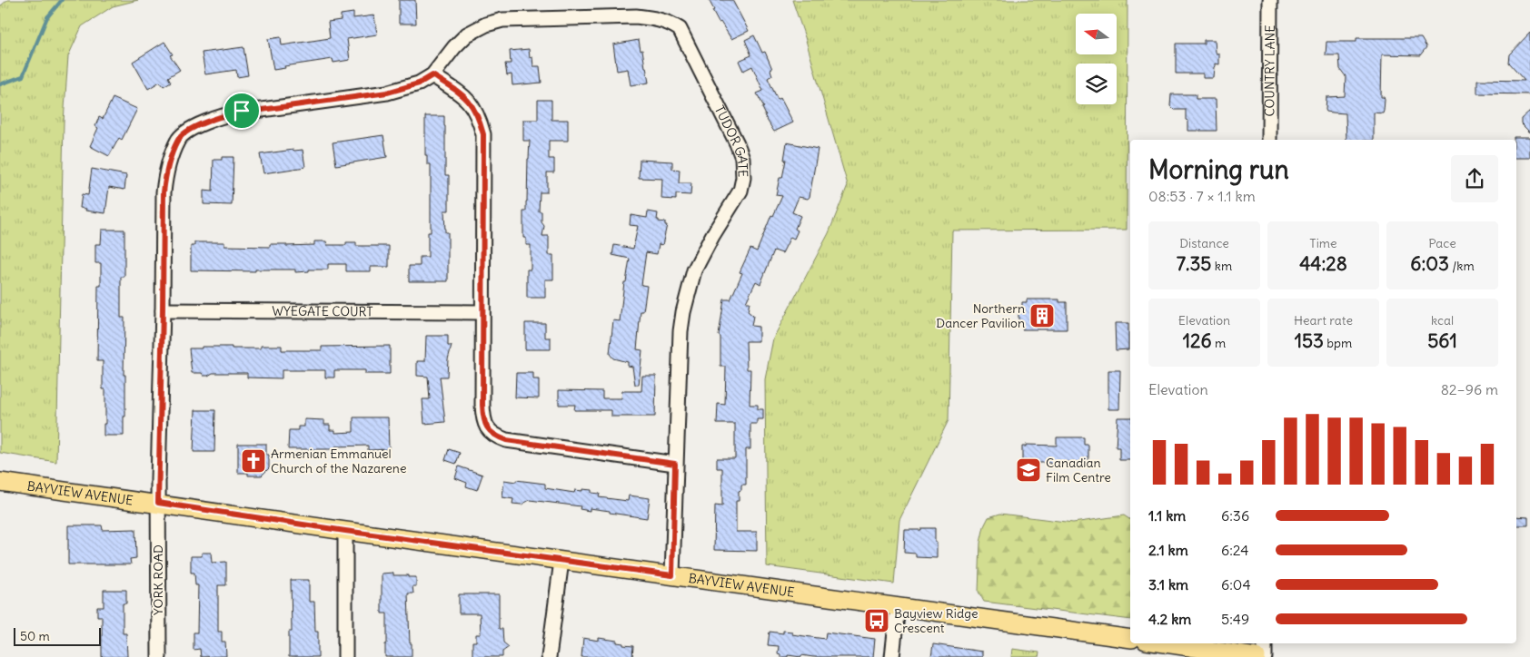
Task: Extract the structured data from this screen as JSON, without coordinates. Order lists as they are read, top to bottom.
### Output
{
  "streets": {
    "main road": ["BAYVIEW AVENUE"],
    "street": [
      "COUNTRY LANE",
      "TUDOR GATE",
      "WYEGATE COURT",
      "YORK ROAD"
    ]
  },
  "crossings": [
    ["TUDOR GATE", "BAYVIEW AVENUE"],
    ["TUDOR GATE", "YORK ROAD"],
    ["WYEGATE COURT", "YORK ROAD"],
    ["BAYVIEW AVENUE", "YORK ROAD"]
  ],
  "places": {
    "building": ["Northern Dancer Pavilion"],
    "church": ["Armenian Emmanuel Church of the Nazarene"],
    "school or university": ["Canadian Film Centre"],
    "bus stop": ["Bayview Ridge Crescent"]
  },
  "scale_bar": "50 m",
  "north": "left",
  "page": {
    "heading": ["Morning run", "08:53 · 7 × 1.1 km"],
    "stats": [
      ["Distance", "7.35 km"],
      ["Time", "44:28"],
      ["Pace", "6:03 /km"],
      ["Elevation", "126 m"],
      ["Heart rate", "153 bpm"],
      ["kcal", "561"]
    ],
    "chart": ["Elevation", "82–96 m"],
    "list": [
      {
        "name": "1.1 km",
        "note": "6:36"
      },
      {
        "name": "2.1 km",
        "note": "6:24"
      },
      {
        "name": "3.1 km",
        "note": "6:04"
      },
      {
        "name": "4.2 km",
        "note": "5:49"
      }
    ],
    "scale": "50 m"
  }
}
